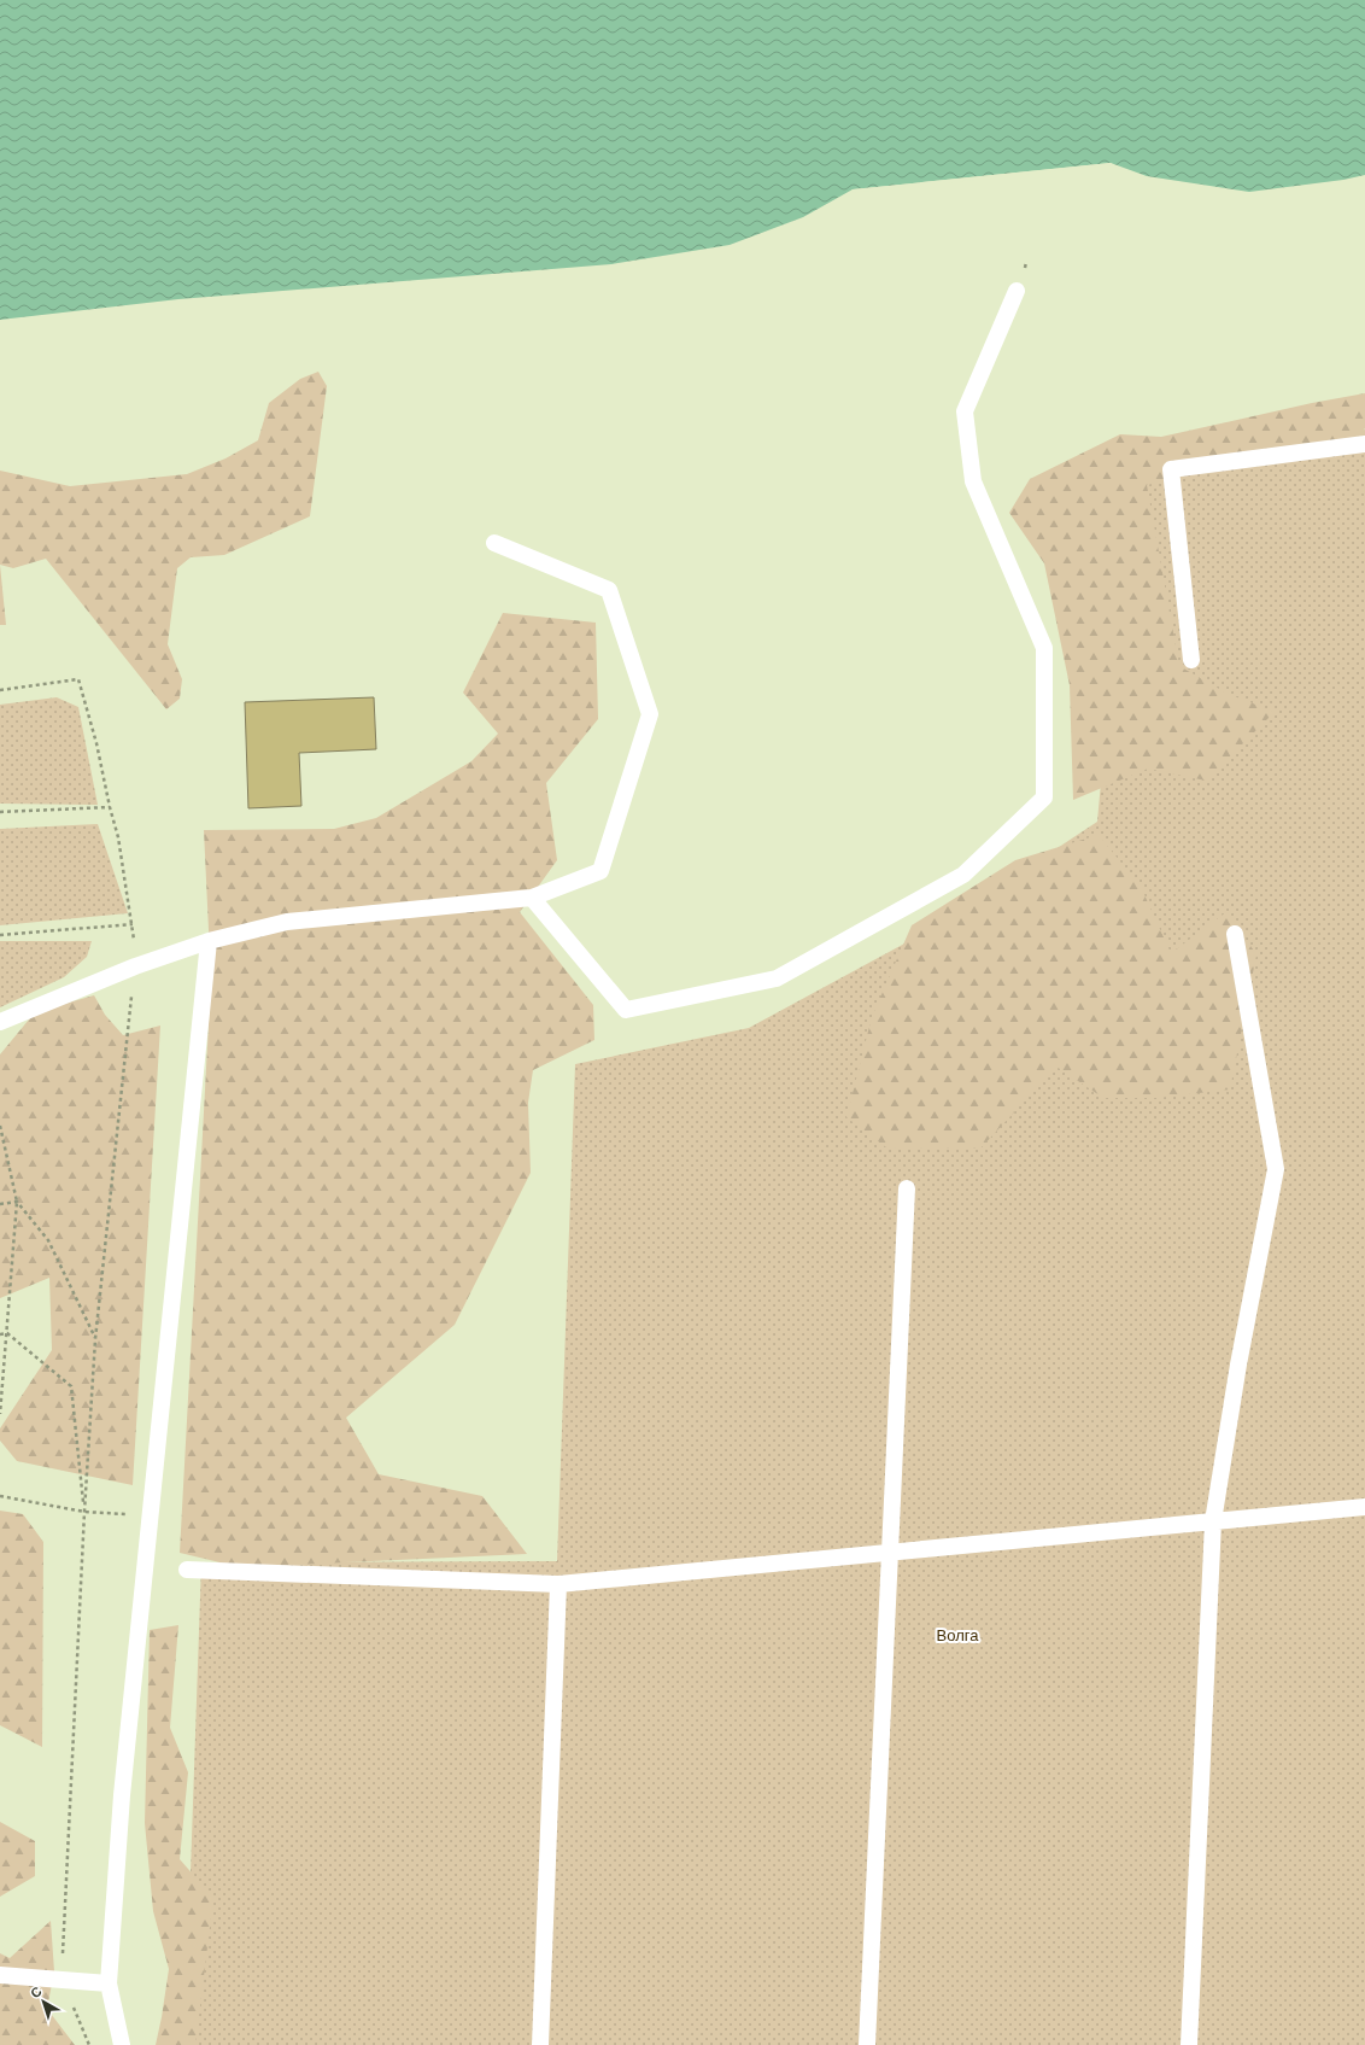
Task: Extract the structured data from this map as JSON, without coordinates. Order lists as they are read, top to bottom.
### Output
{
  "parks": ["Волга"],
  "north": "top left"
}
